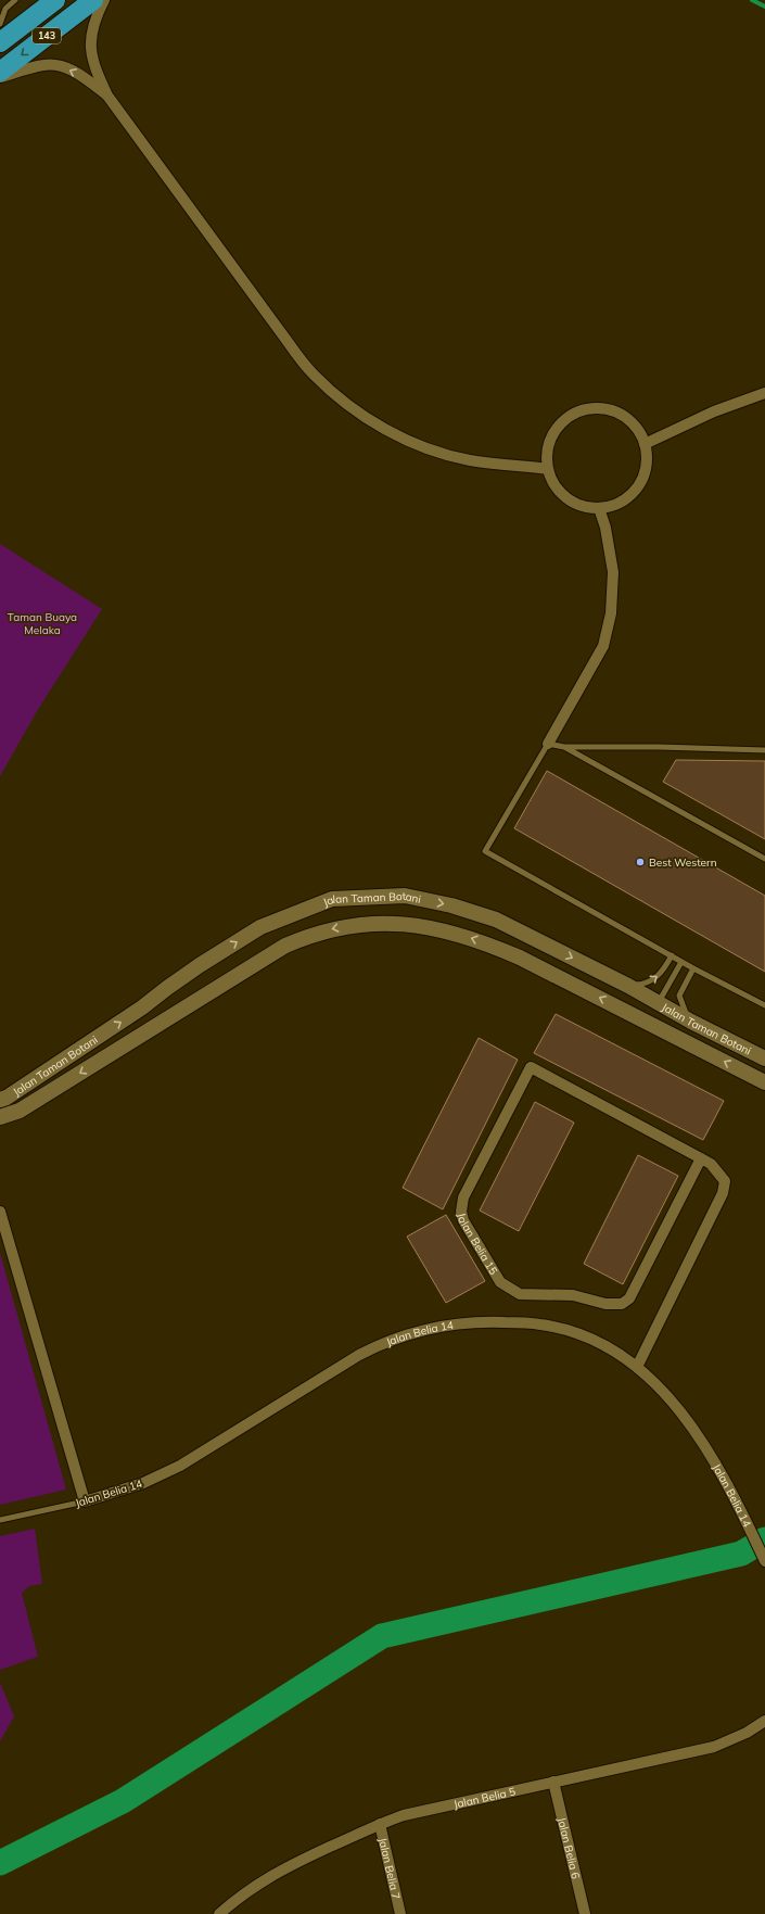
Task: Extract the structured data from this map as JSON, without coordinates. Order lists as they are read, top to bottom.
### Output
{
  "streets": {
    "highway": ["143"],
    "street": [
      "Jalan Taman Botani",
      "Jalan Belia 15",
      "Jalan Belia 14",
      "Jalan Belia 5",
      "Jalan Belia 6",
      "Jalan Belia 7"
    ]
  },
  "crossings": [
    ["Jalan Belia 15", "Jalan Belia 14"],
    ["Jalan Belia 5", "Jalan Belia 6"],
    ["Jalan Belia 5", "Jalan Belia 7"]
  ],
  "parks": ["Taman Buaya Melaka"],
  "places": ["Best Western"]
}
